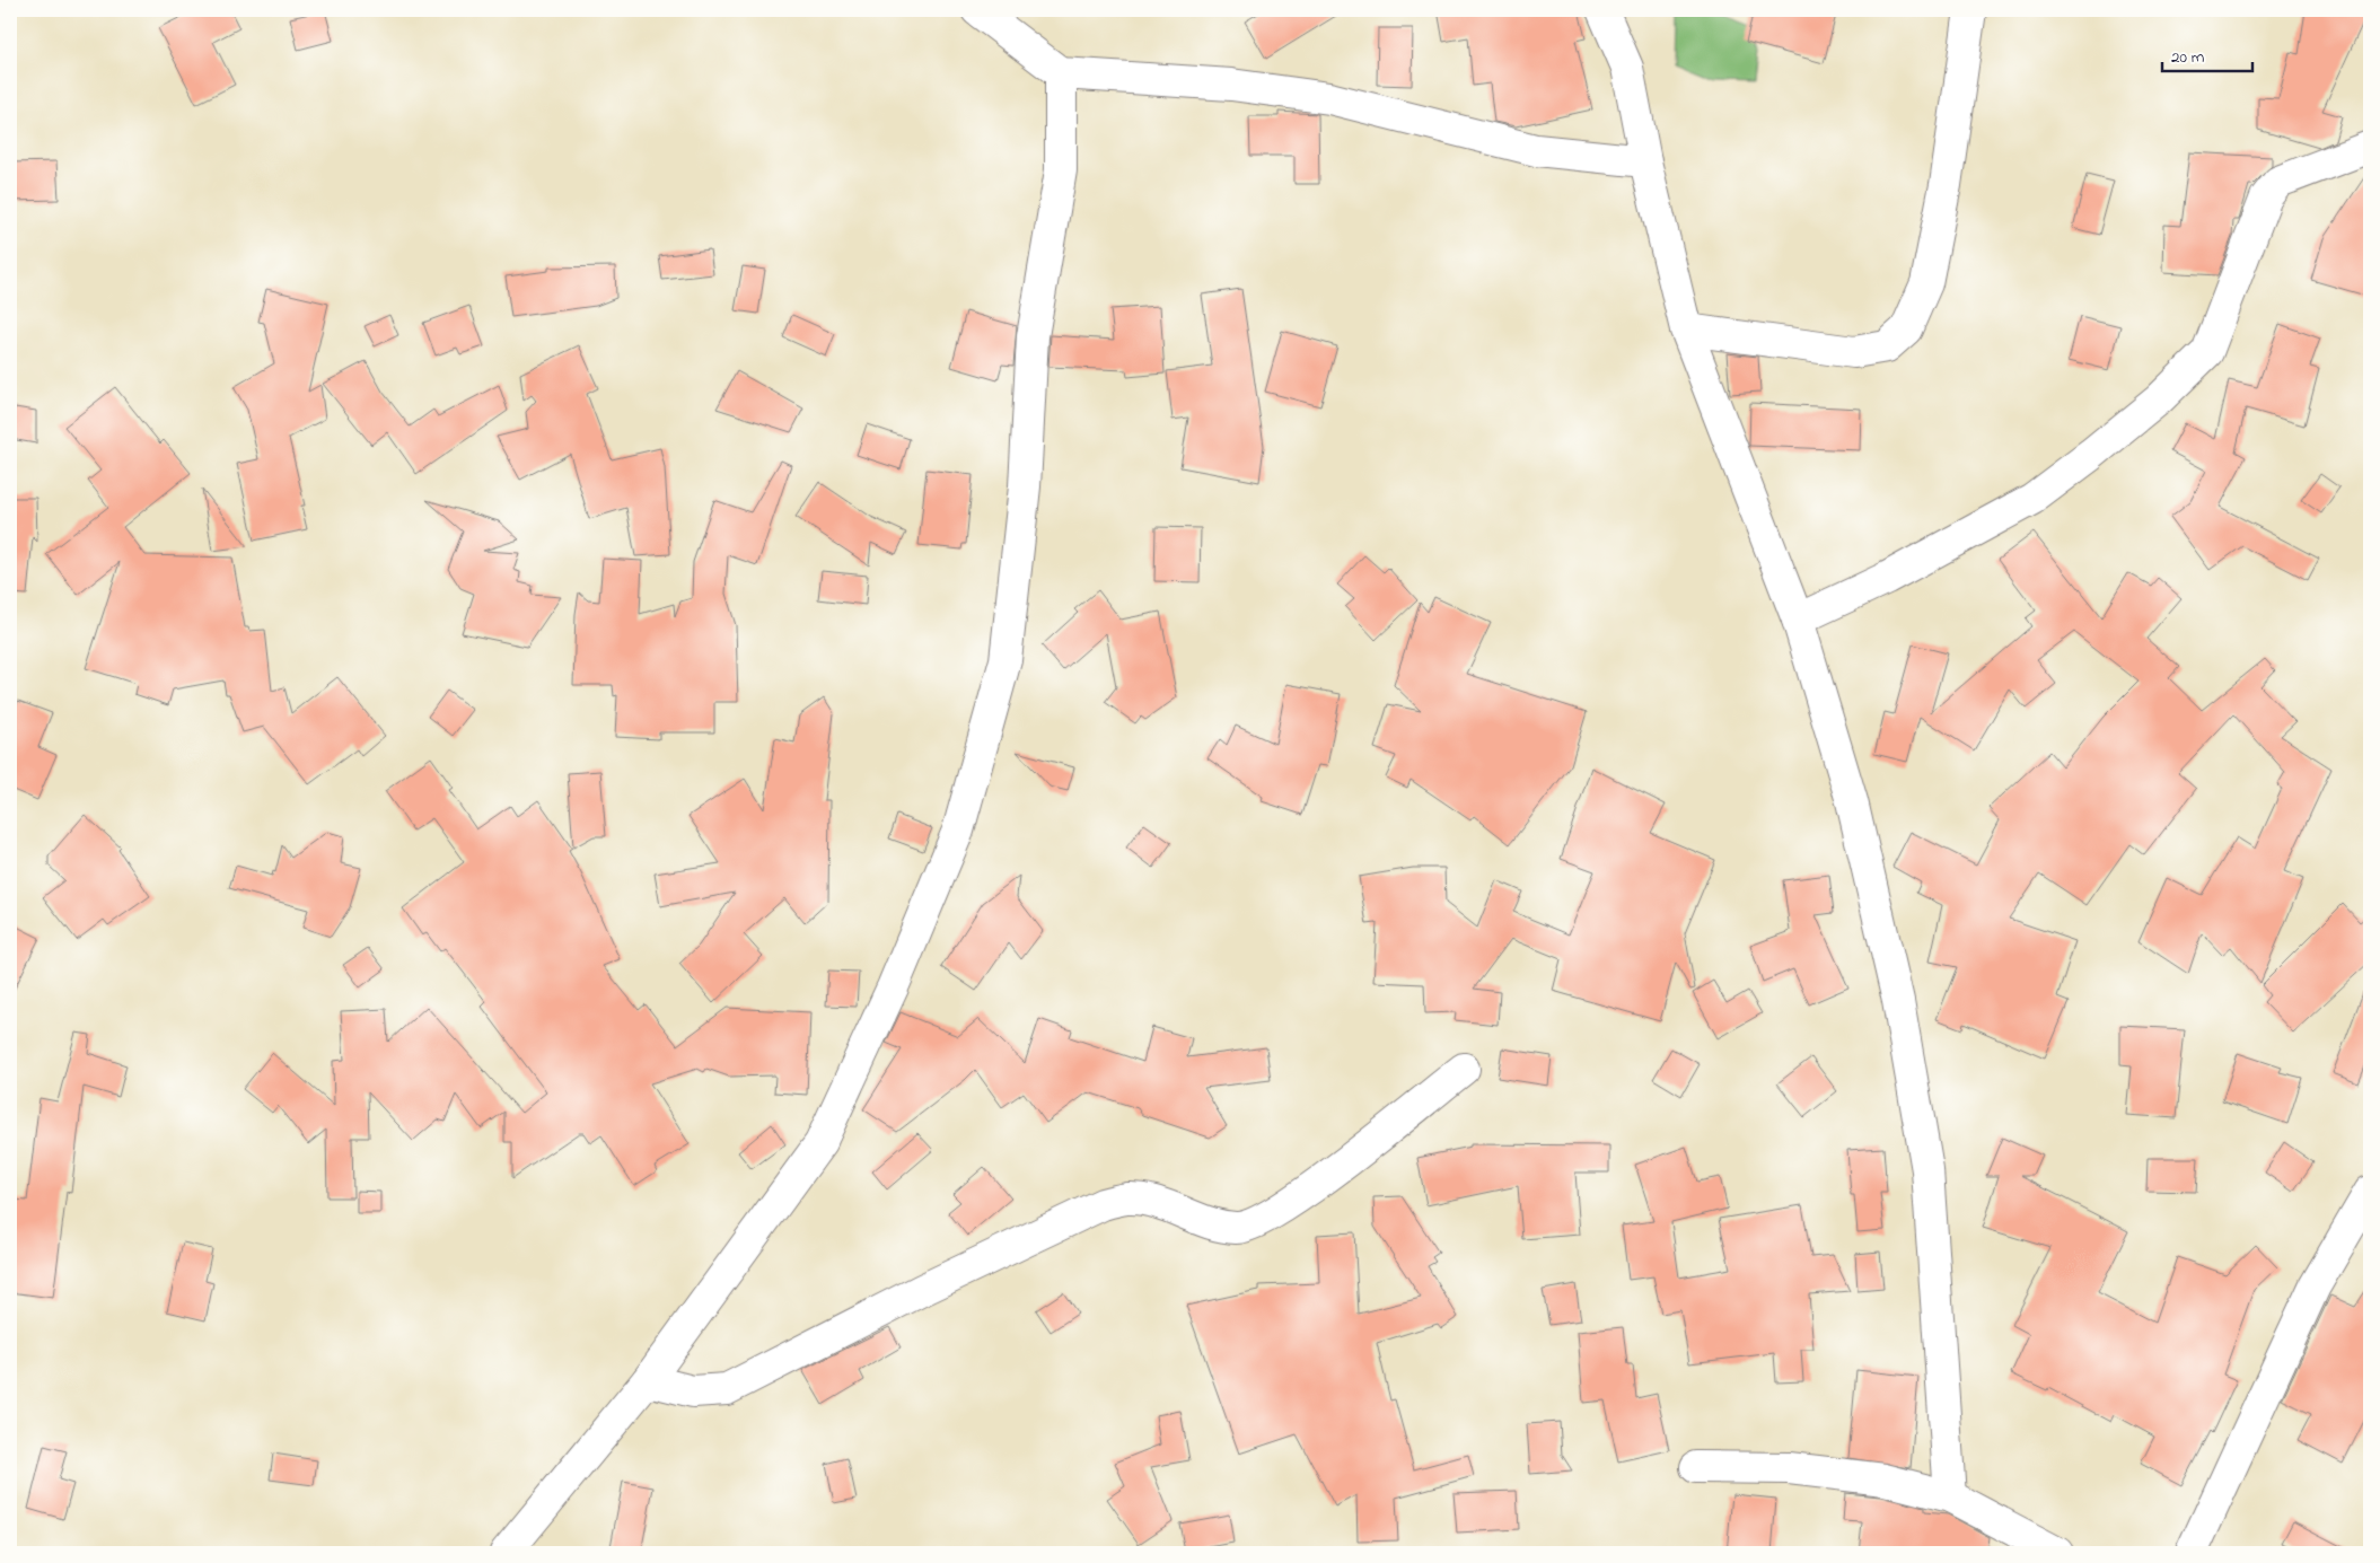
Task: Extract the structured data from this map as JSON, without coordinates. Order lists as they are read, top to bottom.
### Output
{
  "scale_bar": "20 m"
}
